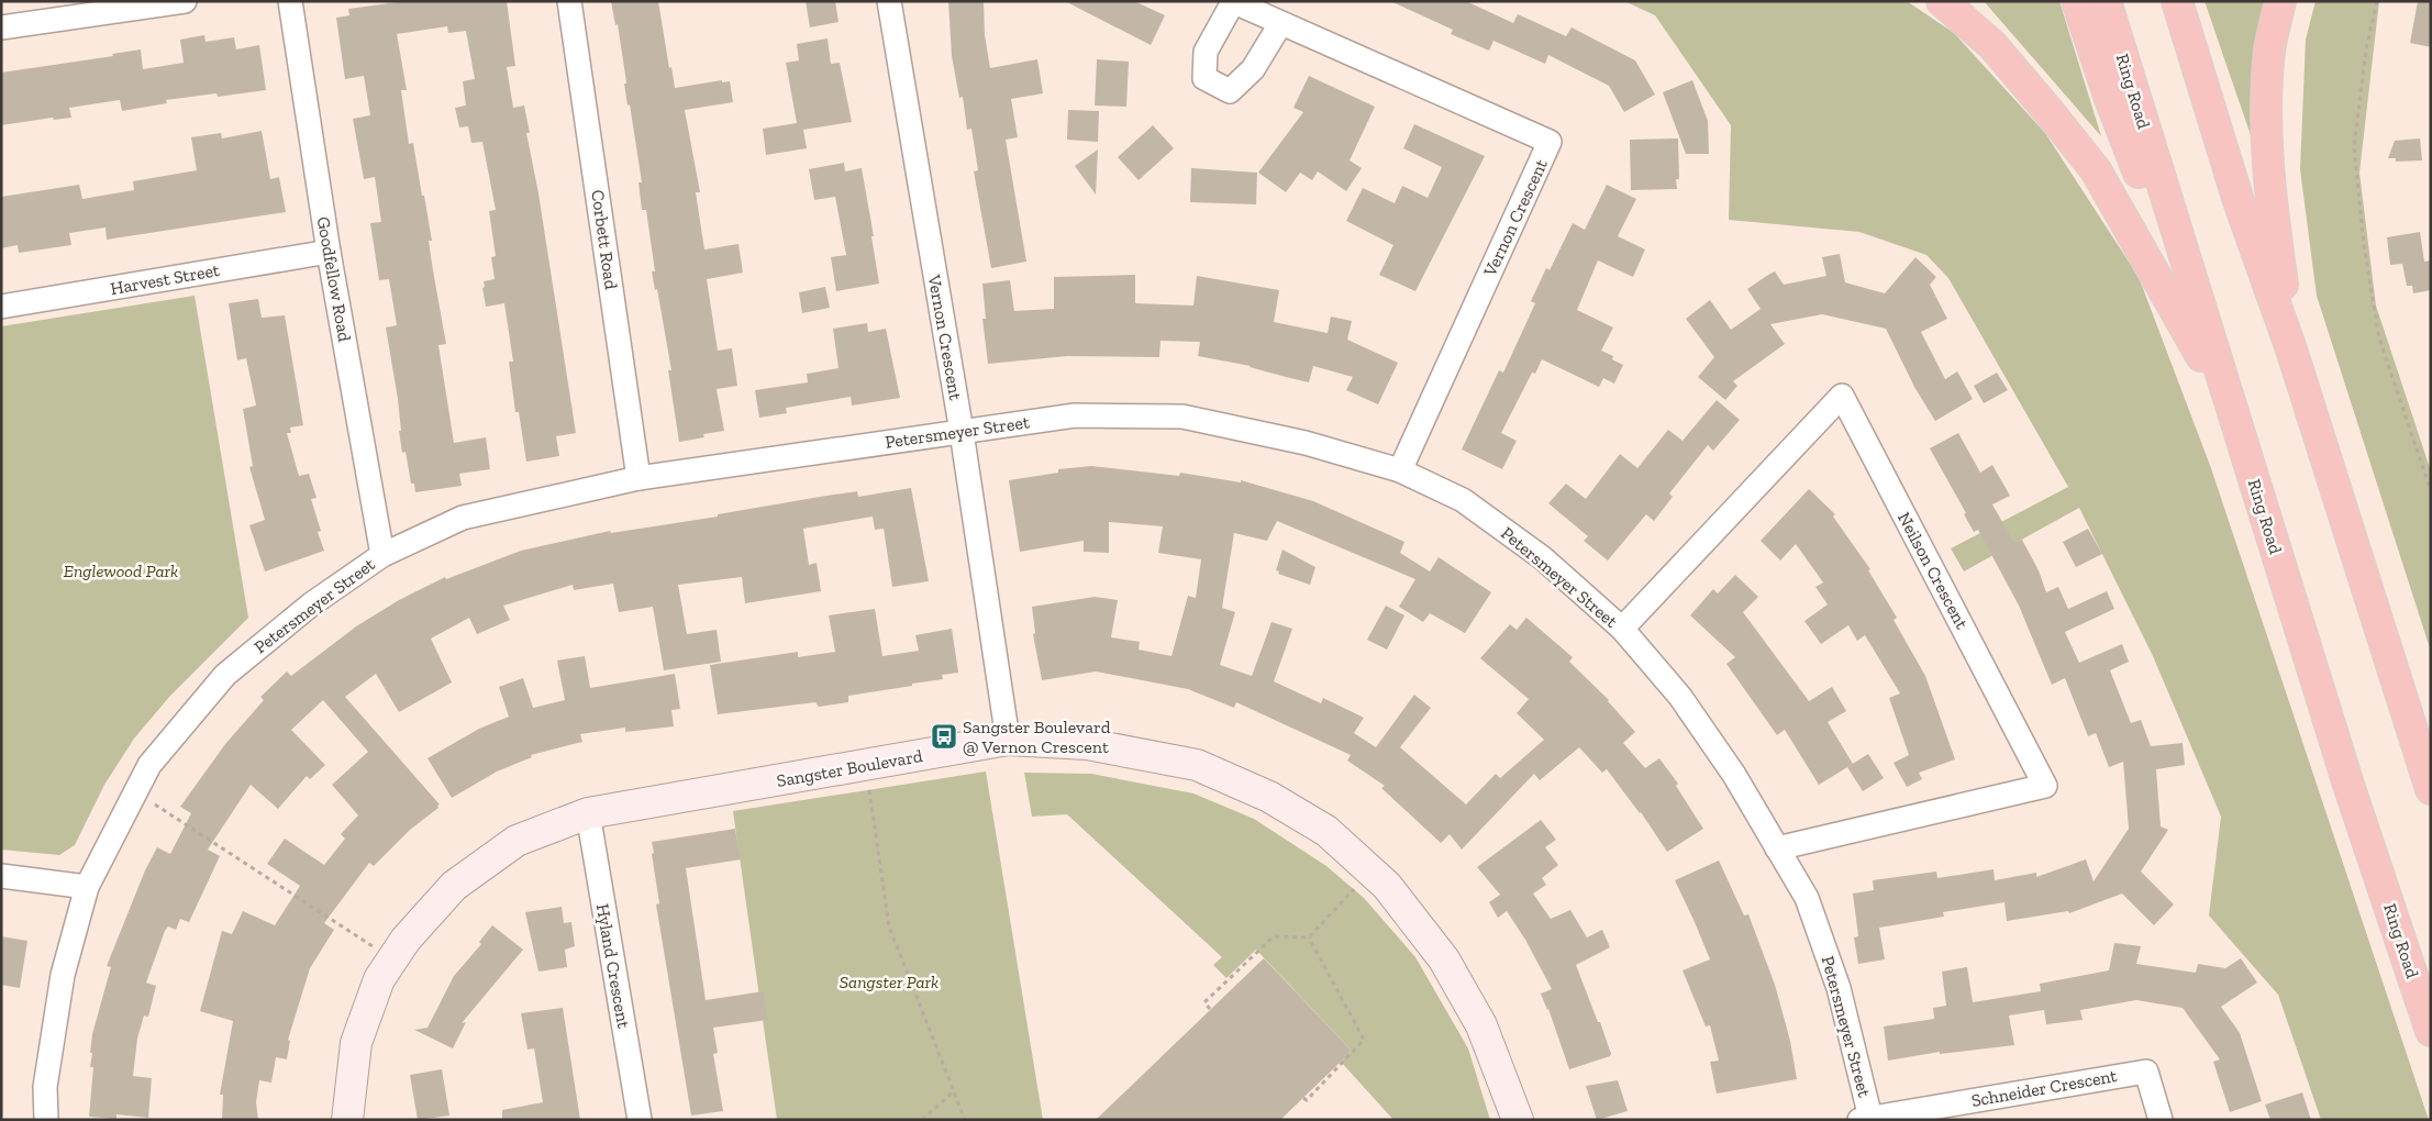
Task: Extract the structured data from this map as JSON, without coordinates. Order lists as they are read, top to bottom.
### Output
{
  "streets": {
    "highway": ["Ring Road"],
    "street": [
      "Vernon Crescent",
      "Corbett Road",
      "Harvest Street",
      "Goodfellow Road",
      "Petersmeyer Street",
      "Neilson Crescent",
      "Sangster Boulevard",
      "Hyland Crescent",
      "Schneider Crescent"
    ]
  },
  "crossings": [
    ["Vernon Crescent", "Petersmeyer Street"],
    ["Vernon Crescent", "Sangster Boulevard"],
    ["Corbett Road", "Petersmeyer Street"],
    ["Harvest Street", "Goodfellow Road"],
    ["Goodfellow Road", "Petersmeyer Street"],
    ["Petersmeyer Street", "Neilson Crescent"],
    ["Petersmeyer Street", "Schneider Crescent"],
    ["Sangster Boulevard", "Hyland Crescent"]
  ],
  "parks": ["Englewood Park", "Sangster Park"],
  "places": {
    "bus stop": ["Sangster Boulevard @ Vernon Crescent"]
  }
}
